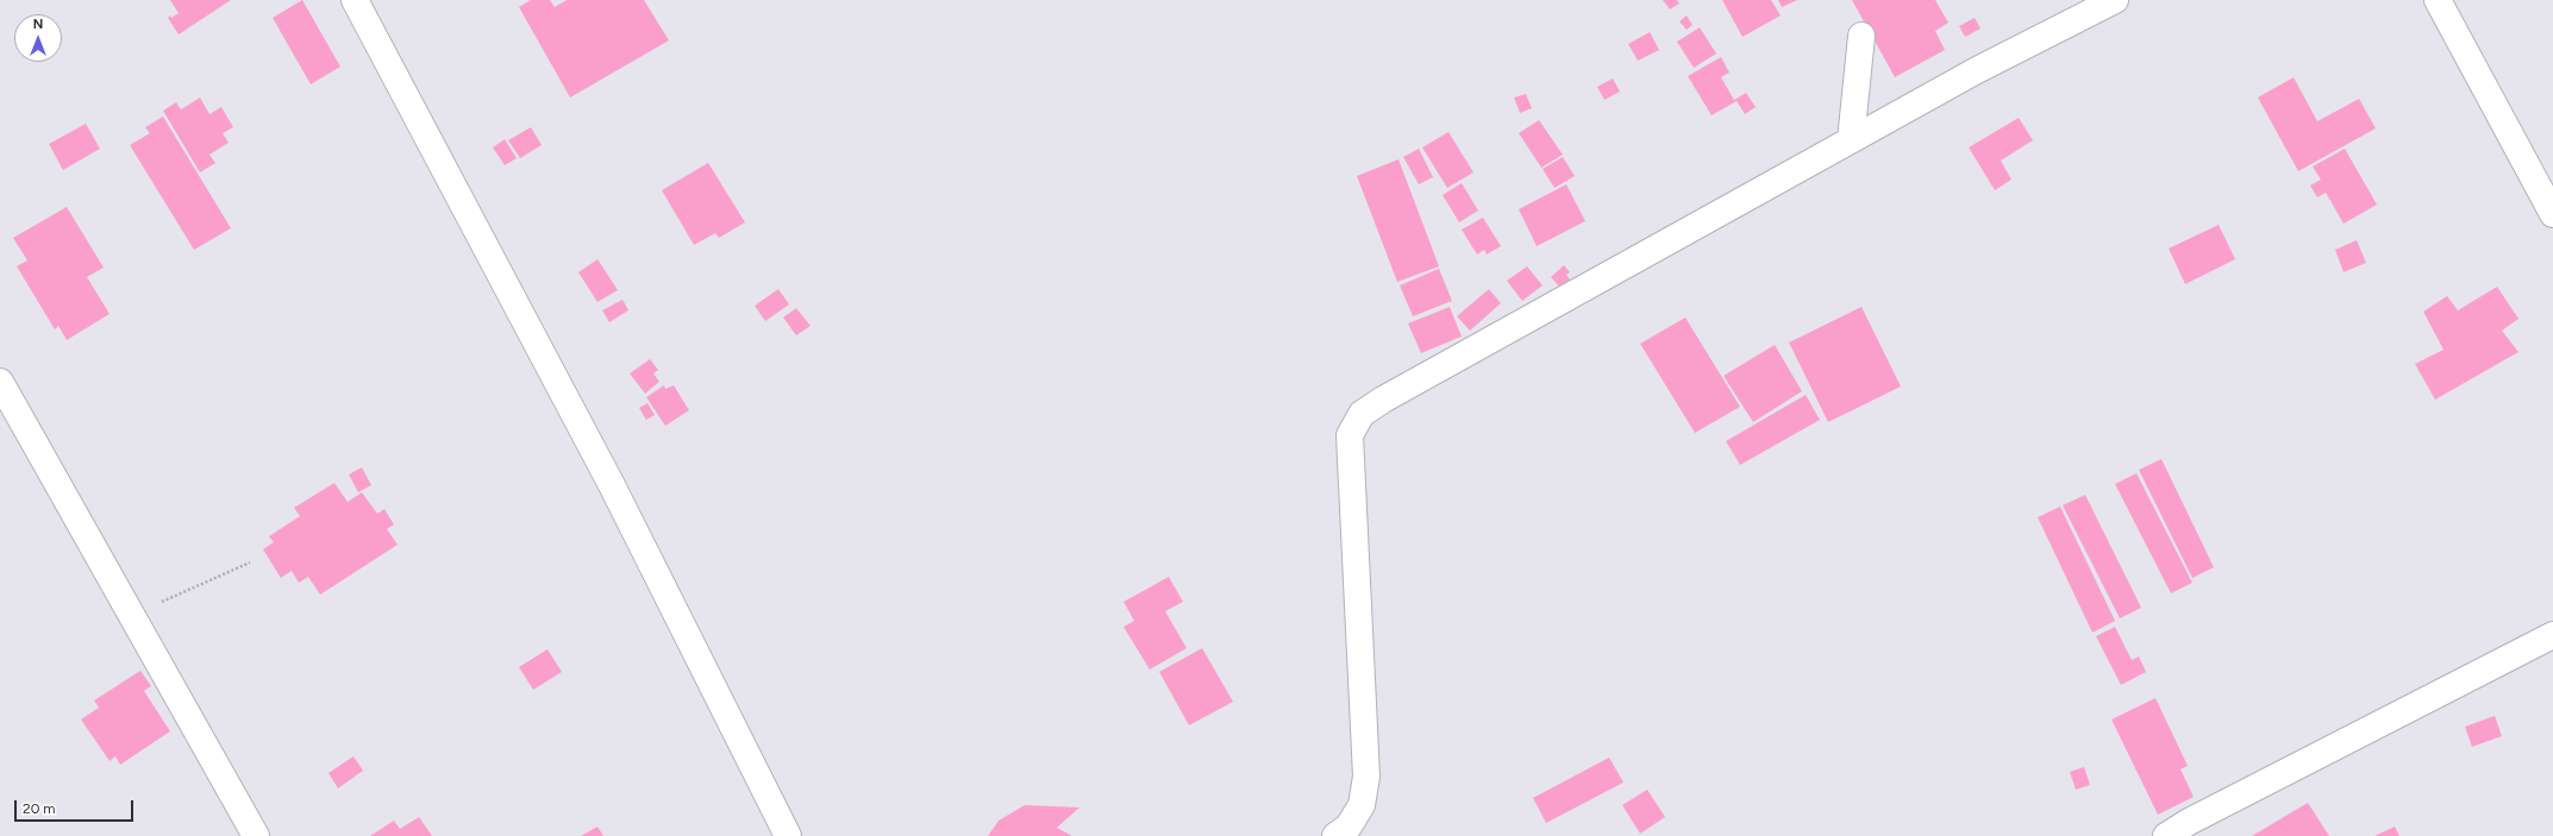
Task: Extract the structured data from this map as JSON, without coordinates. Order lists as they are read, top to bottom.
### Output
{
  "scale_bar": "20 m",
  "north": "top"
}
